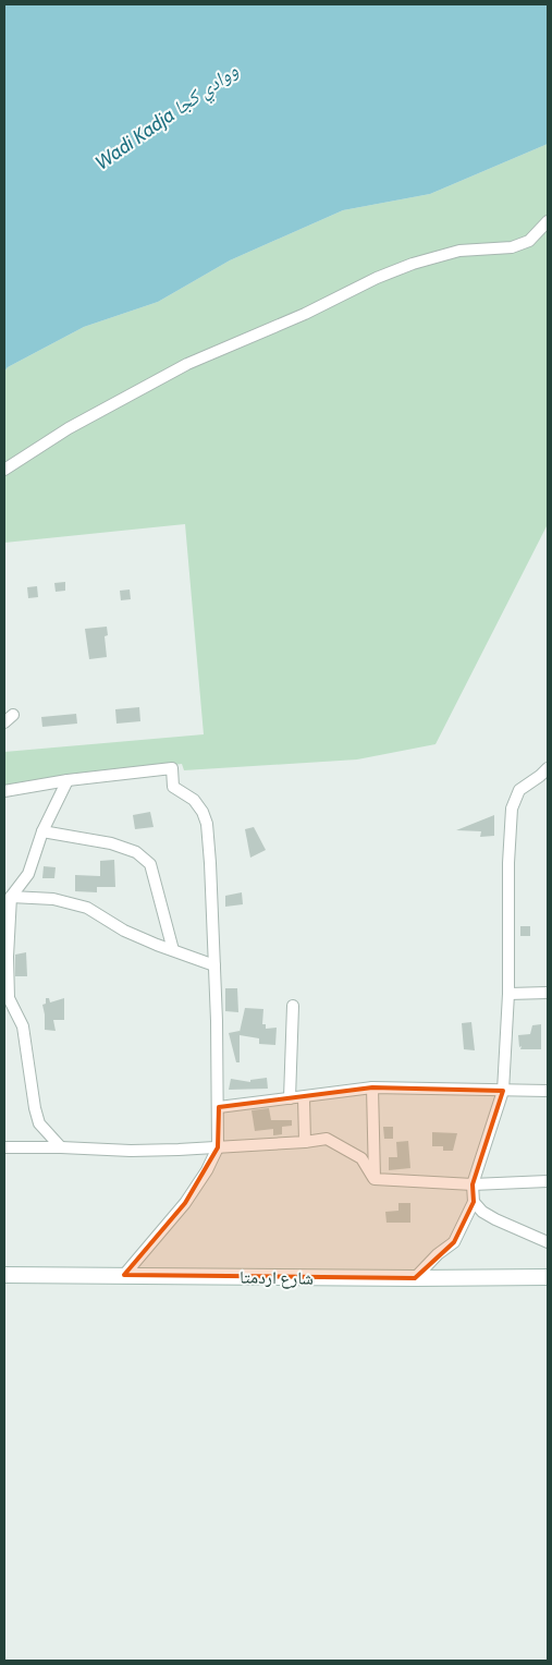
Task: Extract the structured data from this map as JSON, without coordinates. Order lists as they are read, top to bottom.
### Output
{
  "streets": {
    "main road": ["شارع اردمتا"]
  },
  "water": ["Wadi Kadja ووادي كجا"]
}
